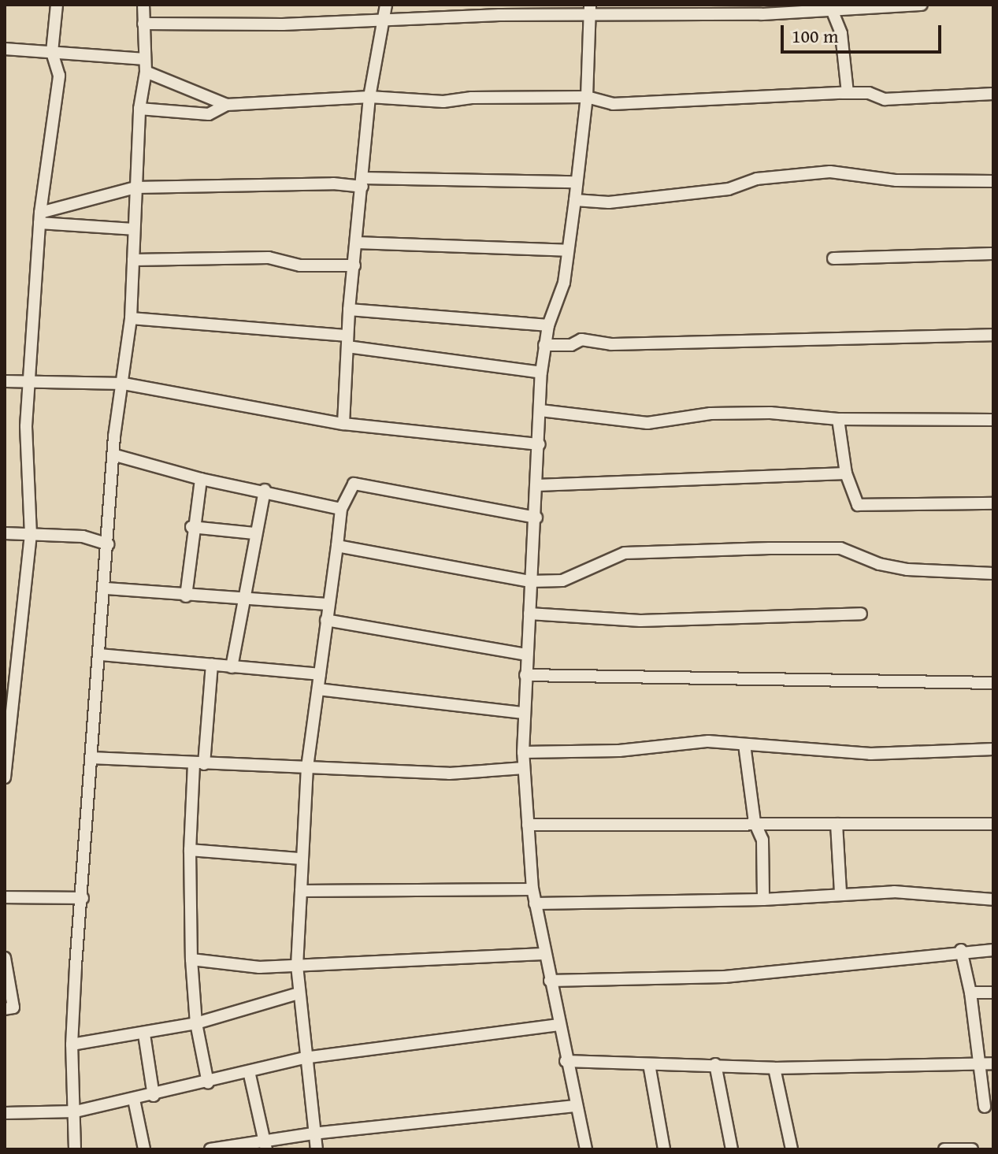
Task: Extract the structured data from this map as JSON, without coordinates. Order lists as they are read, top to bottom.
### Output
{
  "scale_bar": "100 m"
}
